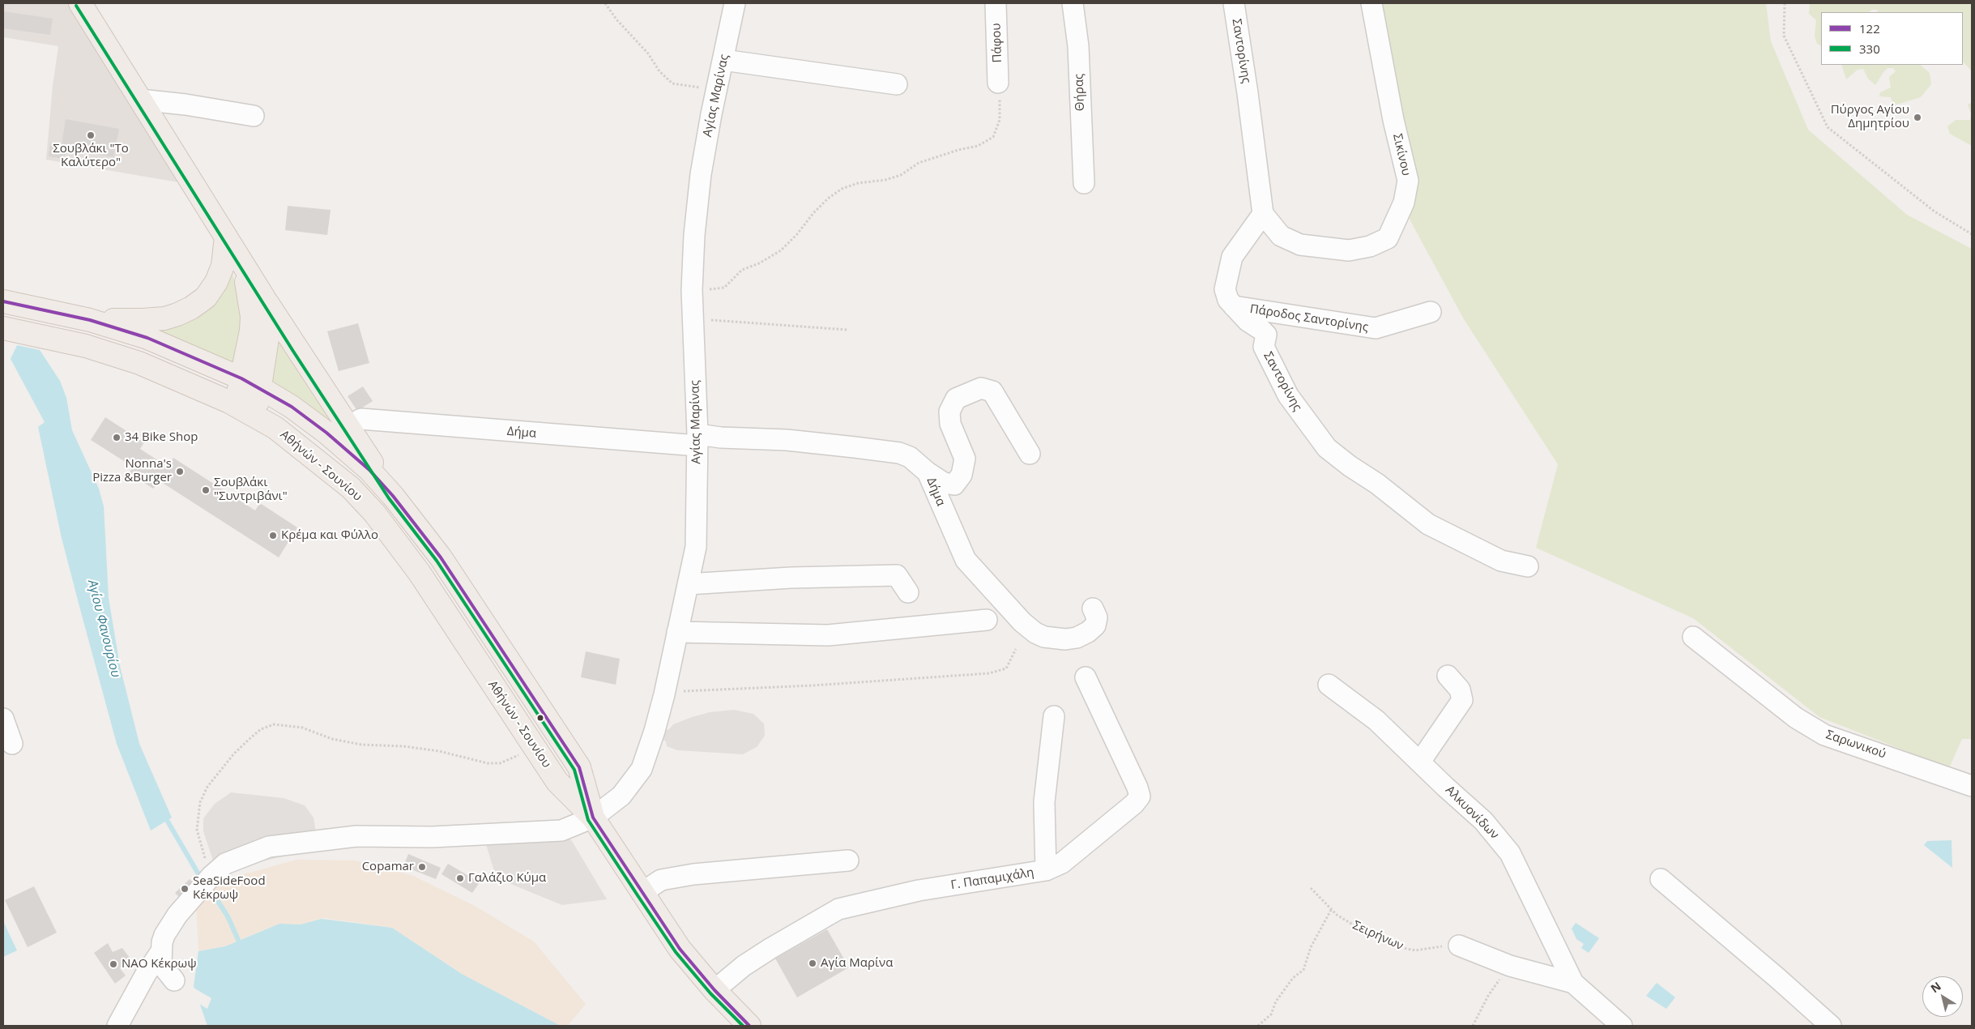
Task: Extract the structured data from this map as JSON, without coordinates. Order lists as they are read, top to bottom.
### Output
{
  "streets": {
    "main road": ["Αθήνών - Σουνίου"],
    "street": [
      "Πάφου",
      "Σαντορίνης",
      "Θήρας",
      "Αγίας Μαρίνας",
      "Σικίνου",
      "Πάροδος Σαντορίνης",
      "Δήμα",
      "Σαρωνικού",
      "Αλκυονίδων",
      "Γ. Παπαμιχάλη"
    ],
    "path": ["Σειρήνων"]
  },
  "crossings": [
    ["Σαντορίνης", "Σικίνου"],
    ["Σαντορίνης", "Πάροδος Σαντορίνης"],
    ["Αγίας Μαρίνας", "Δήμα"],
    ["Αγίας Μαρίνας", "Αθήνών - Σουνίου"],
    ["Αθήνών - Σουνίου", "Γ. Παπαμιχάλη"]
  ],
  "water": ["Αγίου Φανουρίου"],
  "places": [
    "Πύργος Αγίου Δημητρίου",
    "Σουβλάκι \"Το Καλύτερο\"",
    "34 Bike Shop",
    "Nonna's Pizza &Burger",
    "Σουβλάκι \"Συντριβάνι\"",
    "Κρέμα και Φύλλο",
    "Copamar",
    "Γαλάζιο Κύμα",
    "SeaSideFood Κέκρωψ",
    "Αγία Μαρίνα",
    "ΝΑΟ Κέκρωψ"
  ],
  "lines": ["transit line 330", "transit line 122"],
  "legend": ["122", "330"],
  "north": "top left"
}
